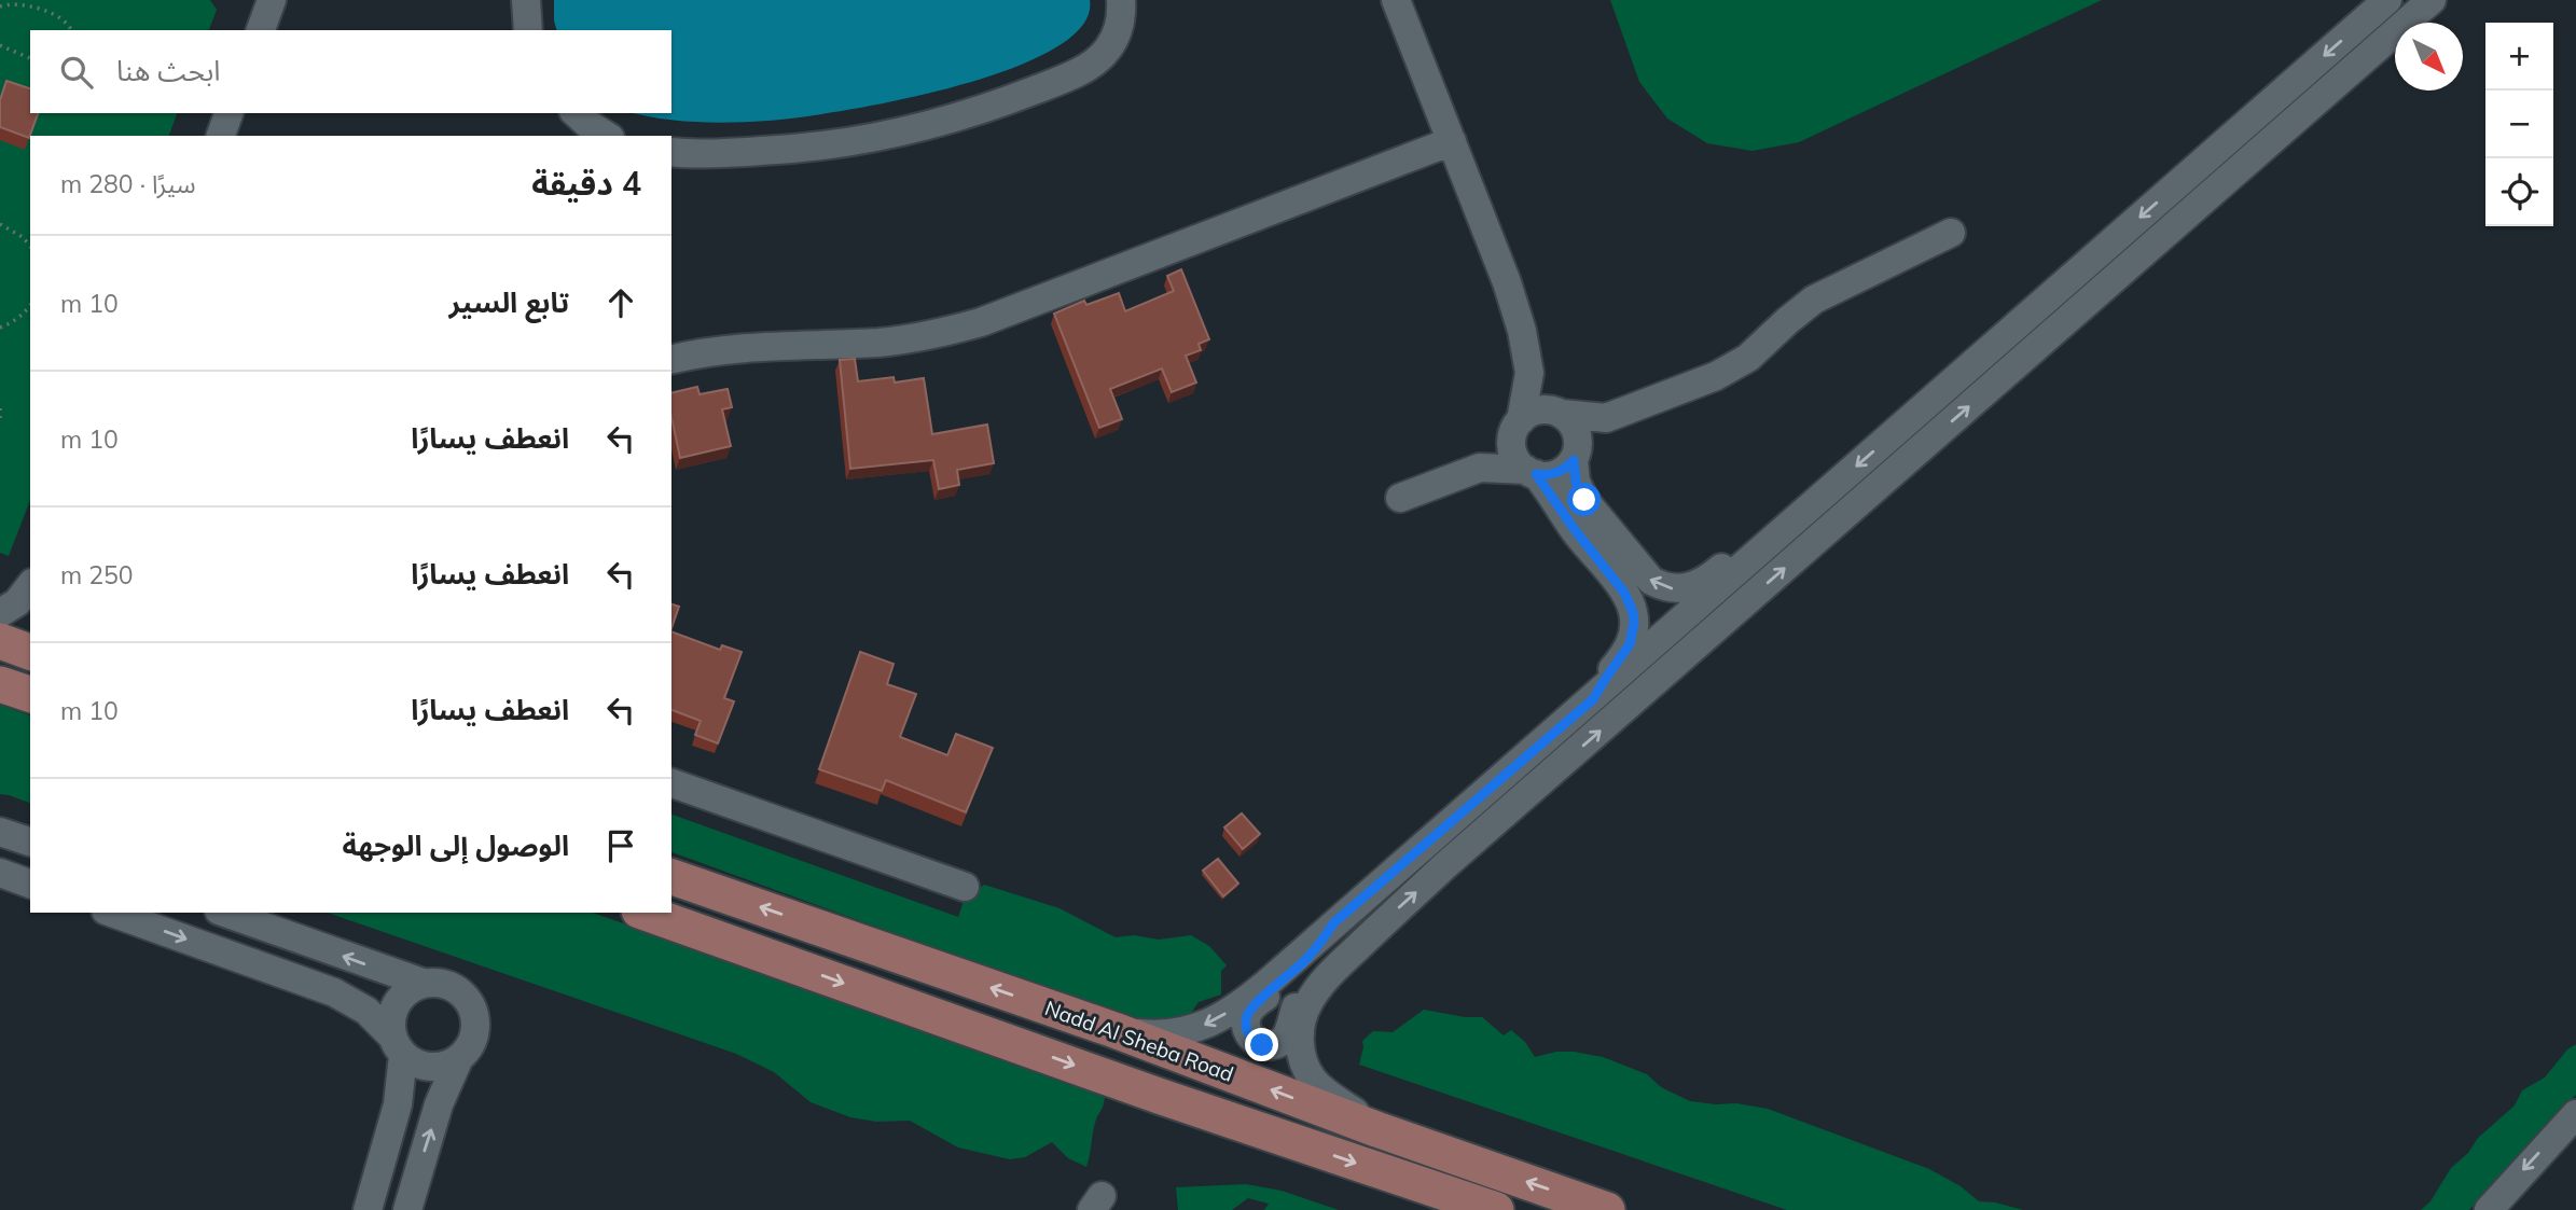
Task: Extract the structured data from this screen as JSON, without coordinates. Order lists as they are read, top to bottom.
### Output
{
  "streets": {
    "main road": ["Nadd Al Sheba Road"]
  },
  "north": "bottom right",
  "page": {
    "map_buttons": ["+", "−"],
    "search": "ابحث هنا",
    "heading": ["4 دقيقة", "سيرًا · 280 m"],
    "list": [
      ["تابع السير", "10 m"],
      ["انعطف يسارًا", "10 m"],
      ["انعطف يسارًا", "250 m"],
      ["انعطف يسارًا", "10 m"],
      "الوصول إلى الوجهة"
    ]
  }
}
